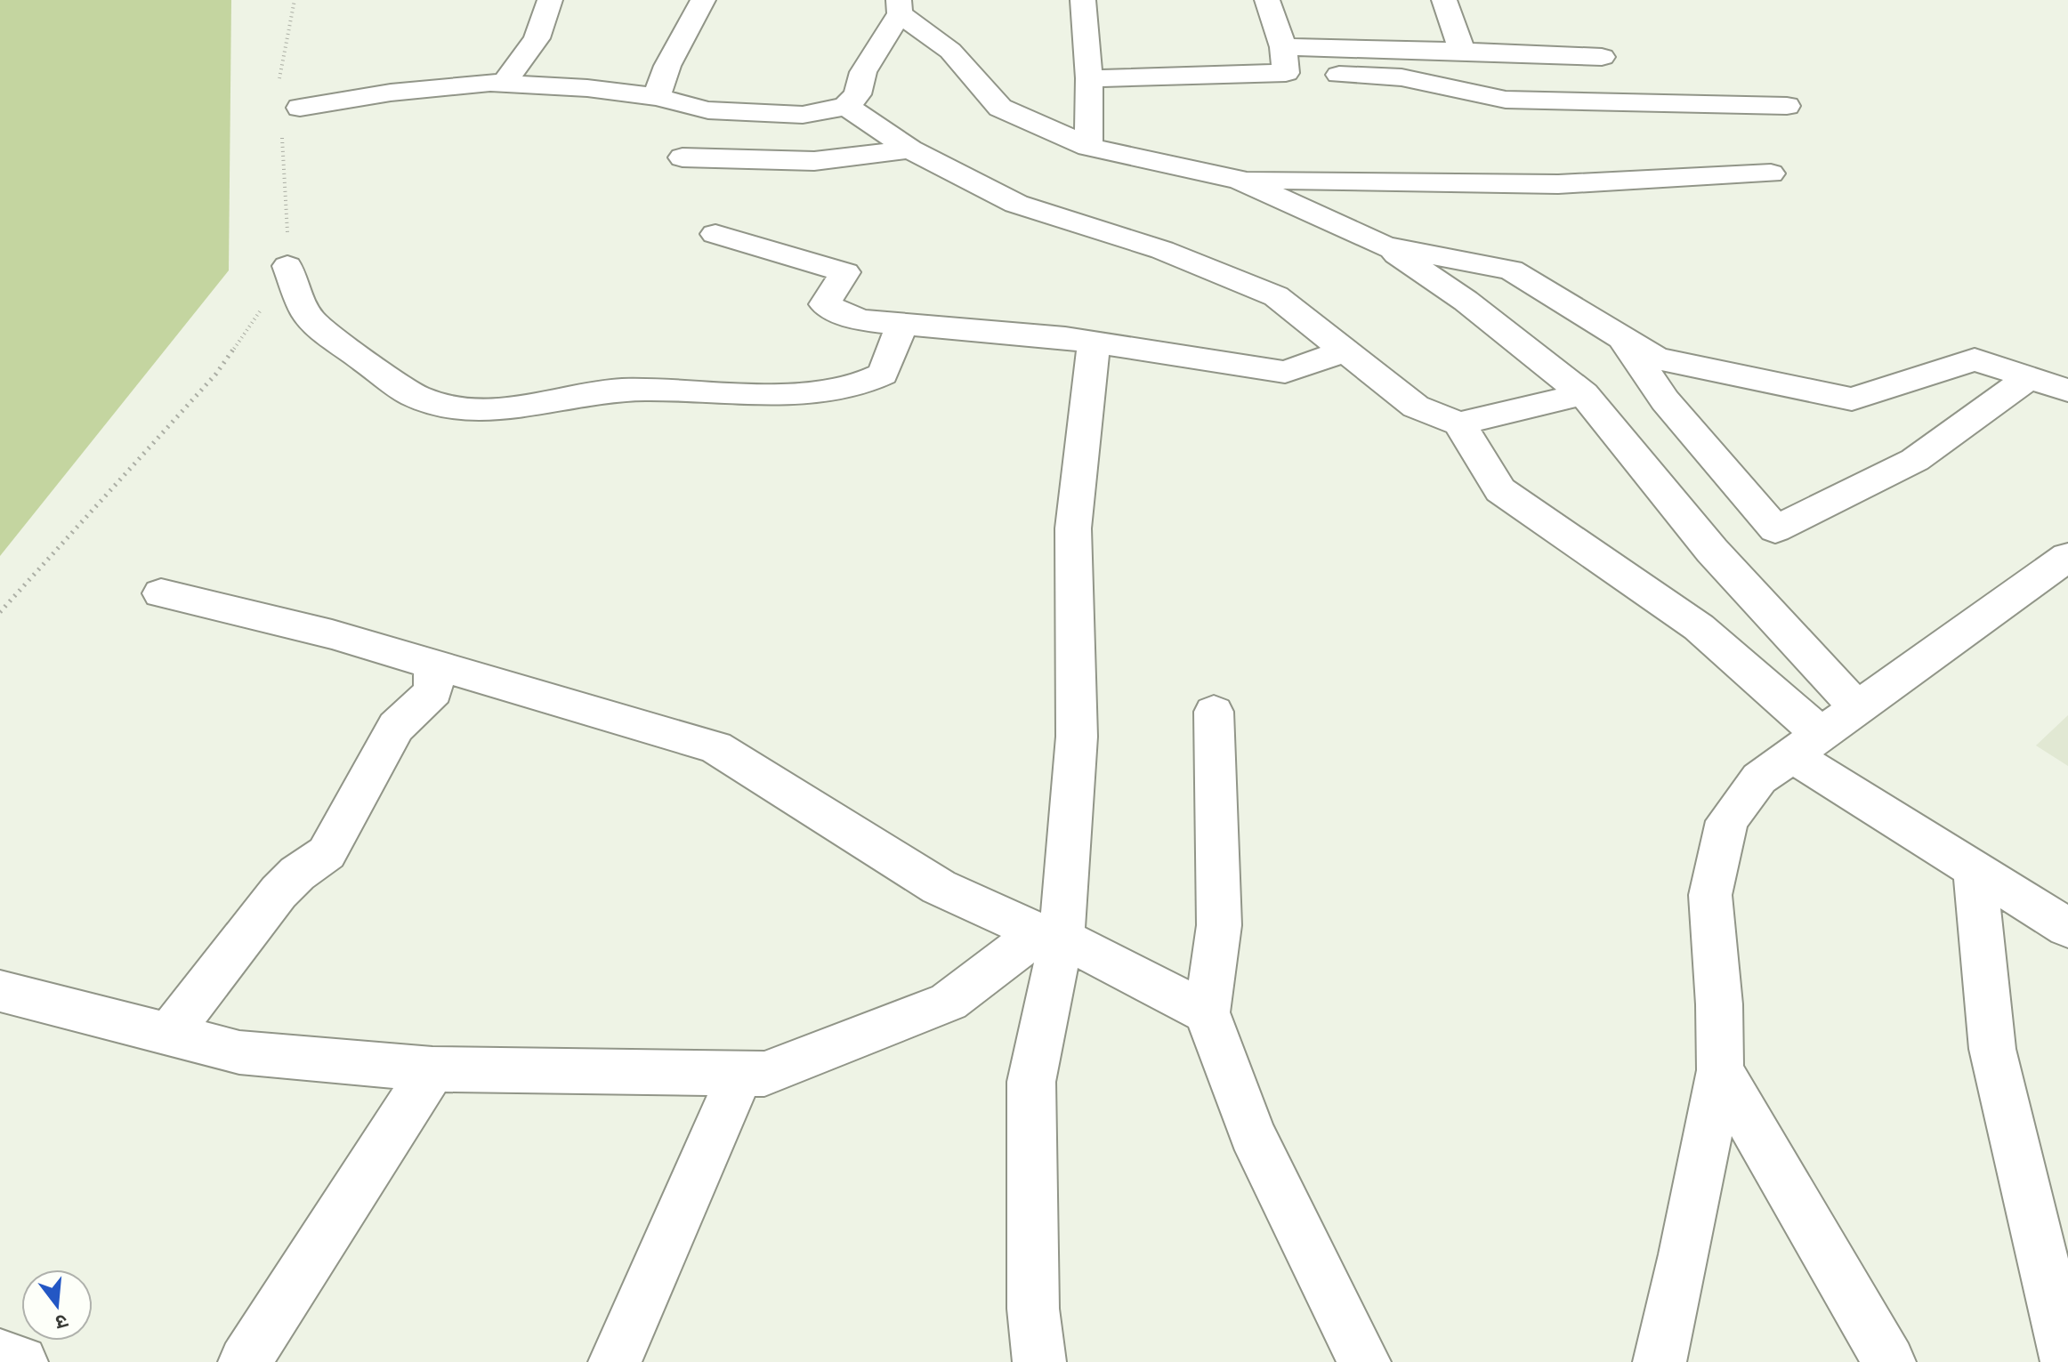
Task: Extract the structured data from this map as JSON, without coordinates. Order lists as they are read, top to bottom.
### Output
{
  "north": "bottom"
}
